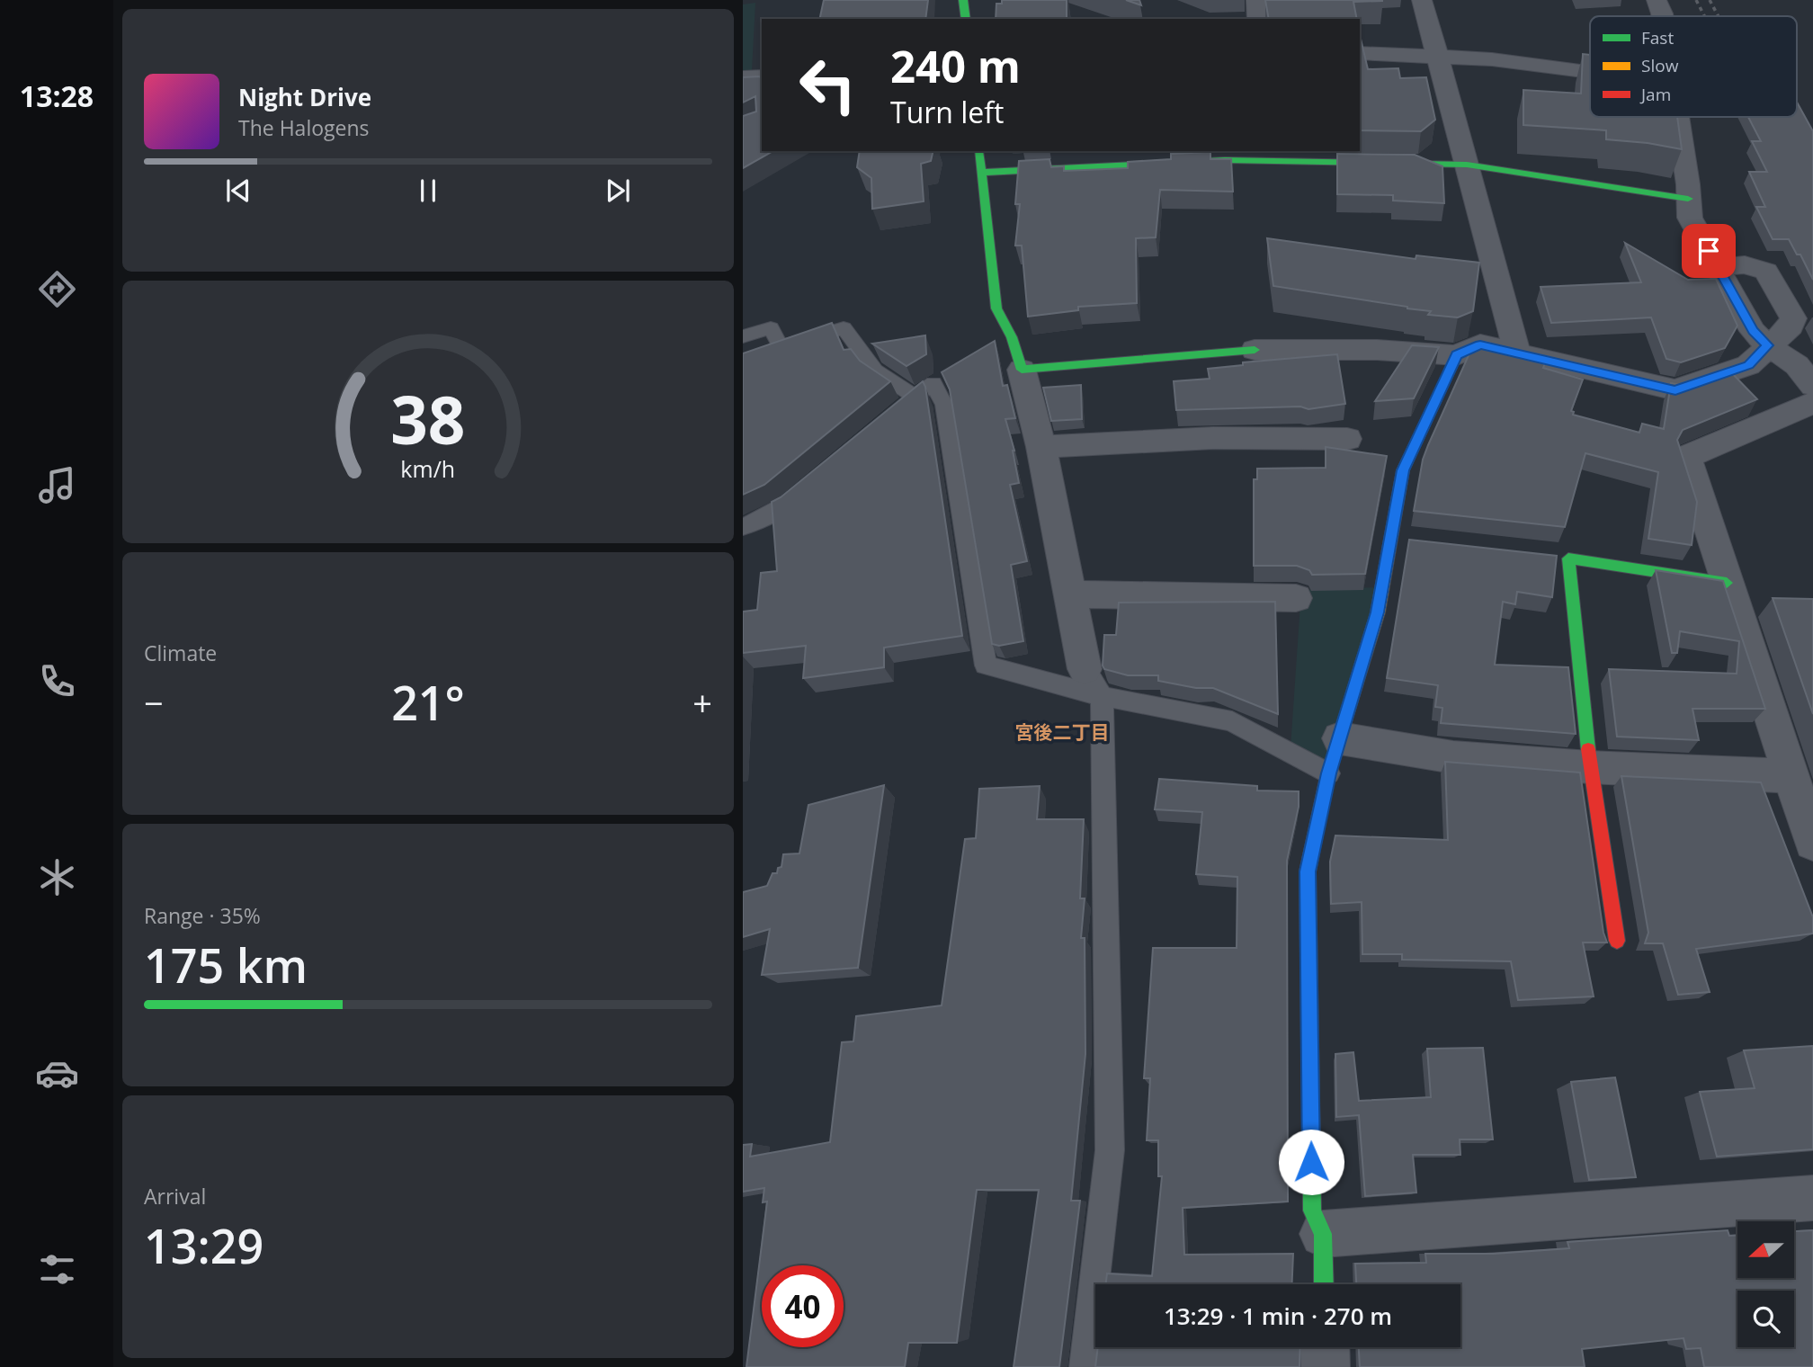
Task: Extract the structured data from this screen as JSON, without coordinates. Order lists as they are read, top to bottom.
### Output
{
  "districts": ["宮後二丁目"],
  "legend": ["Fast", "Slow", "Jam"],
  "north": "left",
  "page": {
    "tabs": "13:28",
    "turn": ["240 m", "Turn left"],
    "song": ["Night Drive", "The Halogens"],
    "tile": [
      "Climate",
      ["Range · 35%", "175 km"],
      ["Arrival", "13:29"]
    ],
    "heat": ["−", "21°", "+"],
    "limit": "40",
    "trip": "13:29 · 1 min · 270 m",
    "gauge": ["38", "km/h"]
  }
}
